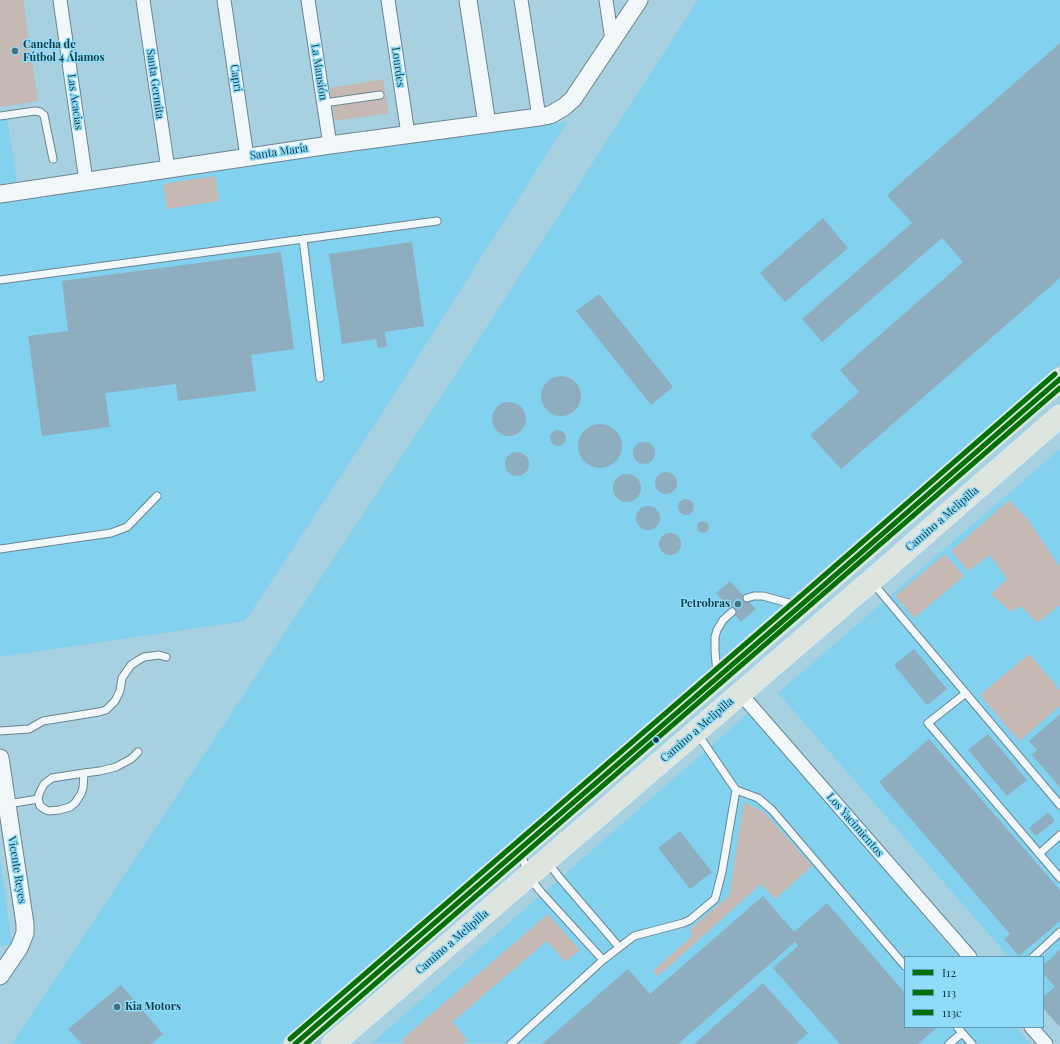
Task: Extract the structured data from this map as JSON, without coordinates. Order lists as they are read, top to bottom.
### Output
{
  "streets": {
    "main road": ["Camino a Melipilla"],
    "street": [
      "Lourdes",
      "La Mansión",
      "Capri",
      "Santa Germita",
      "Las Acacias",
      "Santa María",
      "Los Yacimientos",
      "Vicente Reyes"
    ]
  },
  "crossings": [
    ["Lourdes", "Santa María"],
    ["La Mansión", "Santa María"],
    ["Capri", "Santa María"],
    ["Santa Germita", "Santa María"],
    ["Las Acacias", "Santa María"],
    ["Camino a Melipilla", "Los Yacimientos"]
  ],
  "places": ["Cancha de Fútbol 4 Álamos", "Petrobras", "Kia Motors"],
  "lines": ["transit line 113c", "transit line I12", "transit line 113"],
  "legend": ["I12", "113", "113c"]
}
